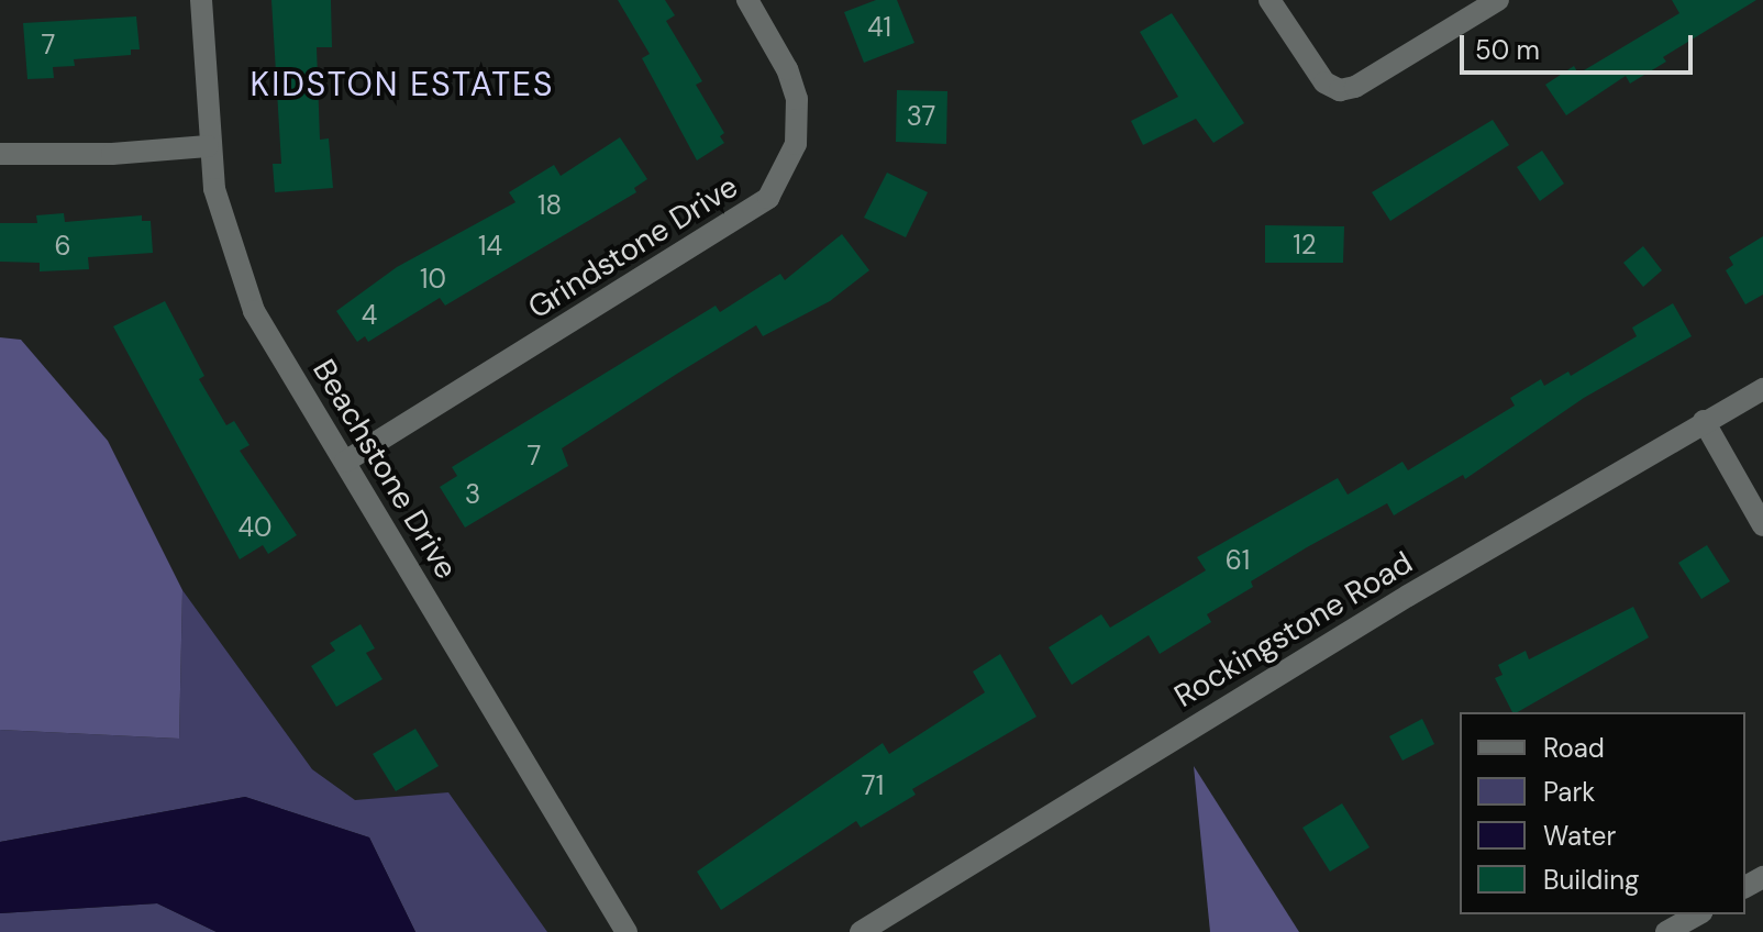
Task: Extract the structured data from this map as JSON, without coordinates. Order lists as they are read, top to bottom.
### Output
{
  "streets": {
    "street": ["Grindstone Drive", "Beachstone Drive", "Rockingstone Road"]
  },
  "crossings": [
    ["Grindstone Drive", "Beachstone Drive"]
  ],
  "districts": ["KIDSTON ESTATES"],
  "house_numbers": [
    "41",
    "7",
    "37",
    "18",
    "12",
    "6",
    "14",
    "10",
    "4",
    "7",
    "3",
    "40",
    "61",
    "71"
  ],
  "legend": [
    "Road",
    "Park",
    "Water",
    "Building"
  ],
  "scale_bar": "50 m"
}
